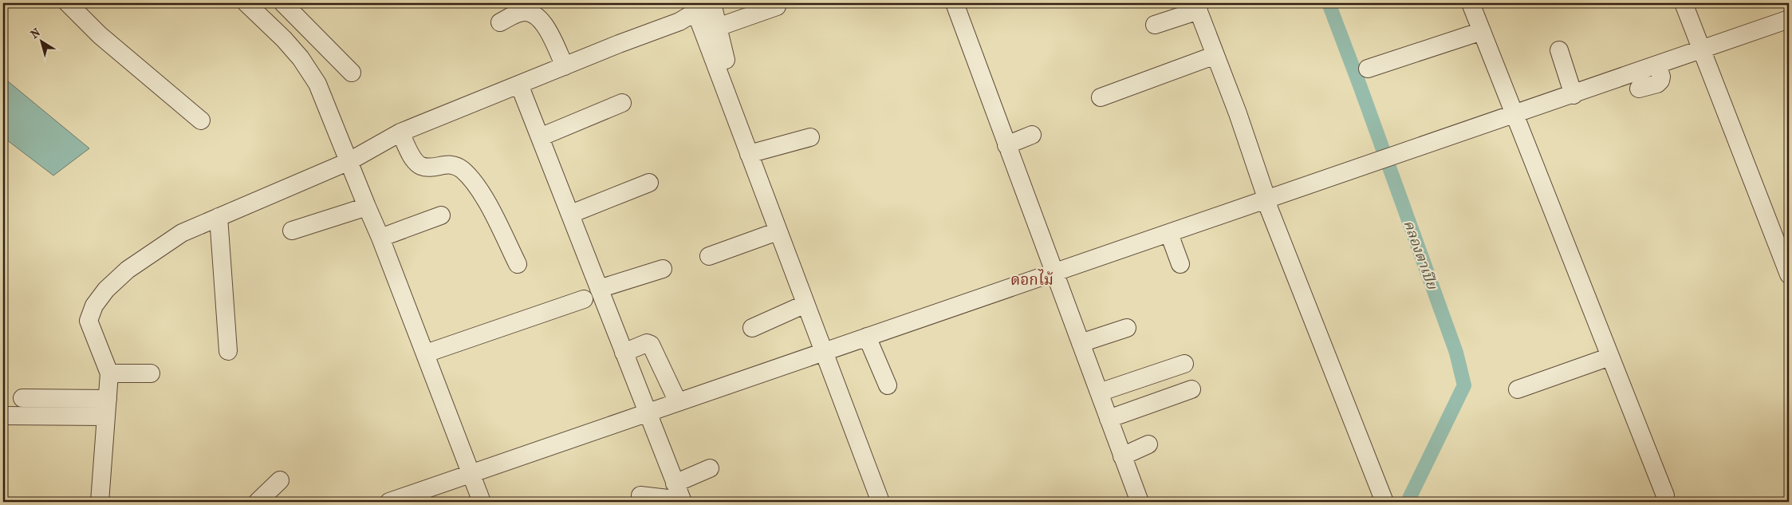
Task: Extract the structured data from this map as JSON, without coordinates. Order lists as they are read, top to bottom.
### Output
{
  "districts": ["ดอกไม้"],
  "water": ["คลองตาเปีย"],
  "north": "top left"
}
